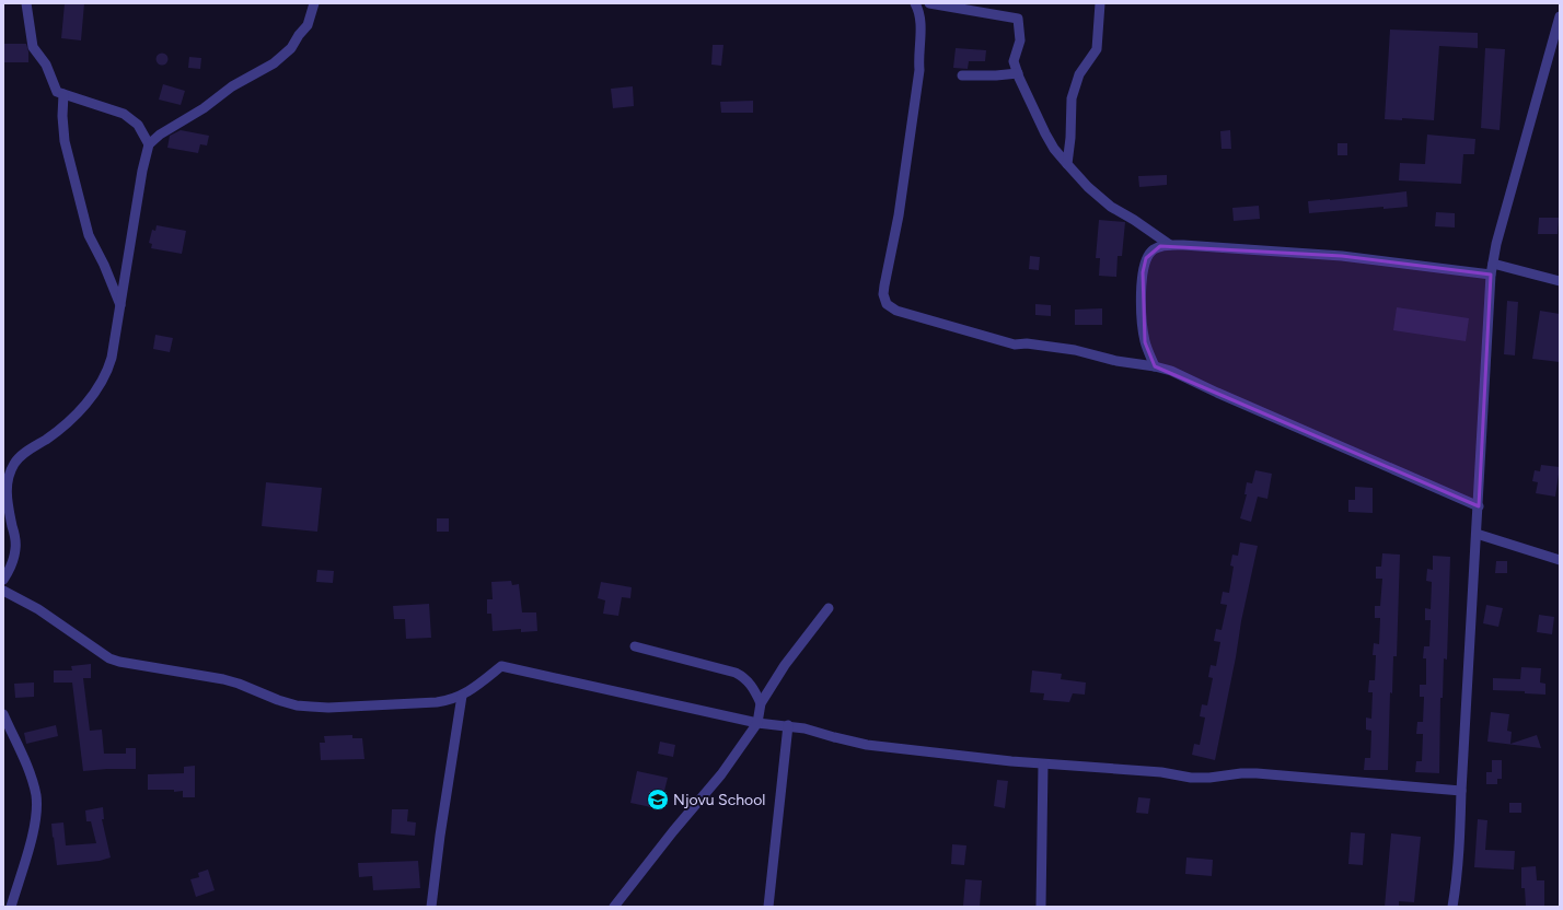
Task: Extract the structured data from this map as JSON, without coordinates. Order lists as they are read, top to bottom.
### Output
{
  "places": {
    "school or university": ["Njovu School"]
  }
}
